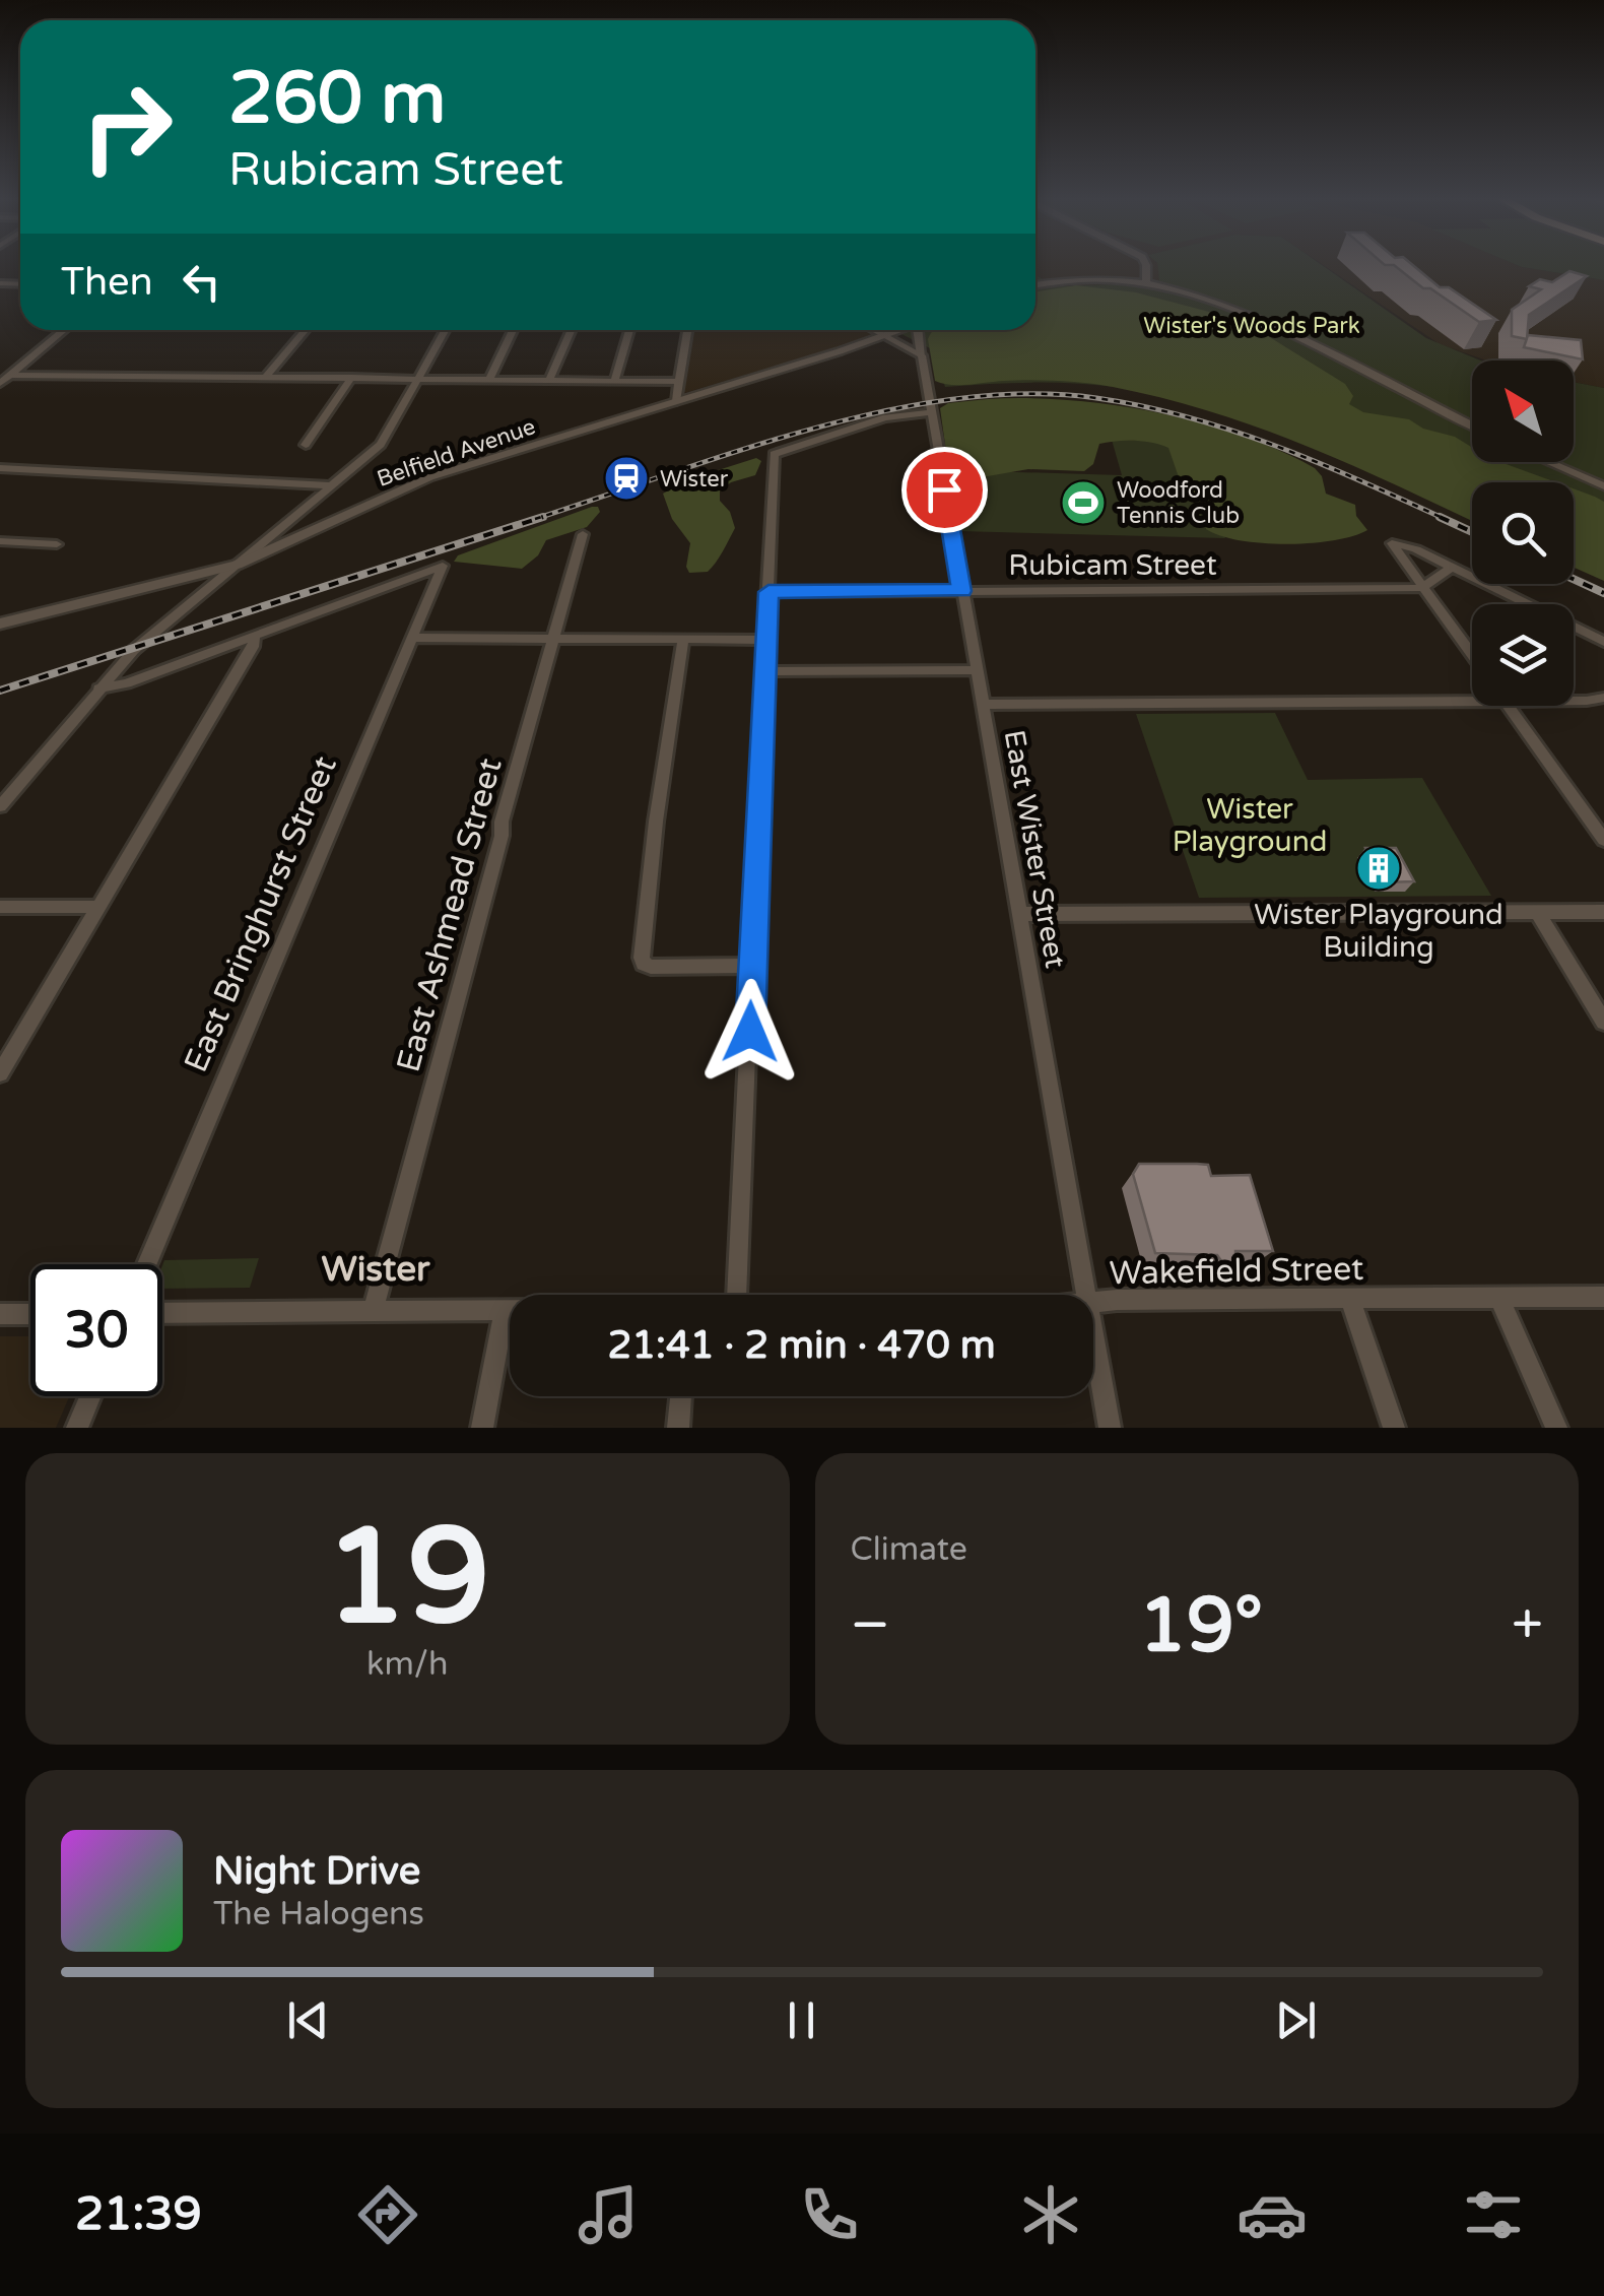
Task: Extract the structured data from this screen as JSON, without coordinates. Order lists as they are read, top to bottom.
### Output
{
  "streets": {
    "street": [
      "Belfield Avenue",
      "Rubicam Street",
      "East Wister Street",
      "East Bringhurst Street",
      "East Ashmead Street",
      "Wakefield Street"
    ]
  },
  "crossings": [
    ["Rubicam Street", "East Wister Street"],
    ["East Ashmead Street", "Wakefield Street"]
  ],
  "districts": ["Wister"],
  "parks": ["Wister's Woods Park", "Wister Playground"],
  "places": {
    "station": ["Wister"],
    "sports": ["Woodford Tennis Club"],
    "building": ["Wister Playground Building"]
  },
  "north": "top left",
  "page": {
    "turn": ["260 m", "Rubicam Street"],
    "then": "Then",
    "limit": "30",
    "trip": "21:41 · 2 min · 470 m",
    "tile": [
      ["19", "km/h"],
      "Climate"
    ],
    "heat": ["−", "19°", "+"],
    "song": ["Night Drive", "The Halogens"],
    "tabs": "21:39"
  }
}
